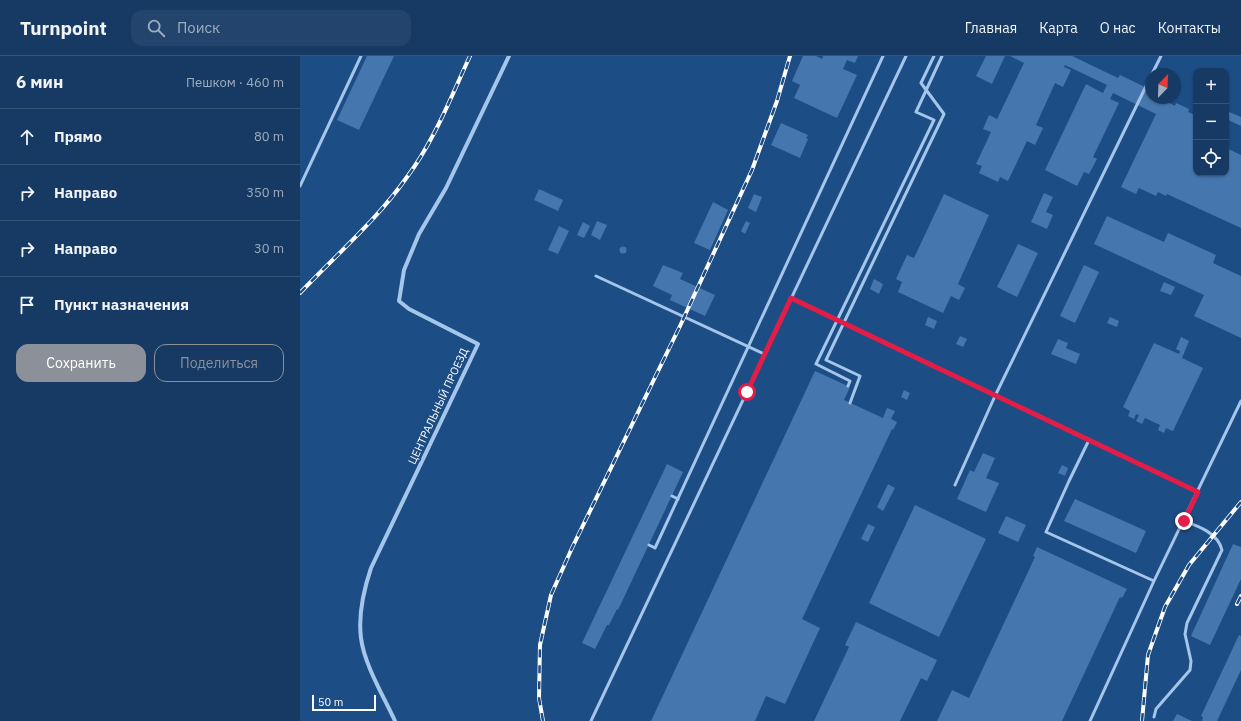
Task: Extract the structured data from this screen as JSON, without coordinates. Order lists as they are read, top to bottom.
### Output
{
  "streets": {
    "street": ["ЦЕНТРАЛЬНЫЙ ПРОЕЗД"]
  },
  "scale_bar": "50 m",
  "north": "top right",
  "page": {
    "header": "Turnpoint",
    "search": "Поиск",
    "nav": [
      "Главная",
      "Карта",
      "О нас",
      "Контакты"
    ],
    "heading": ["6 мин", "Пешком · 460 m"],
    "map_buttons": ["+", "−"],
    "list": [
      ["Прямо", "80 m"],
      ["Направо", "350 m"],
      ["Направо", "30 m"],
      "Пункт назначения"
    ],
    "buttons": ["Сохранить", "Поделиться"],
    "scale": "50 m"
  }
}
